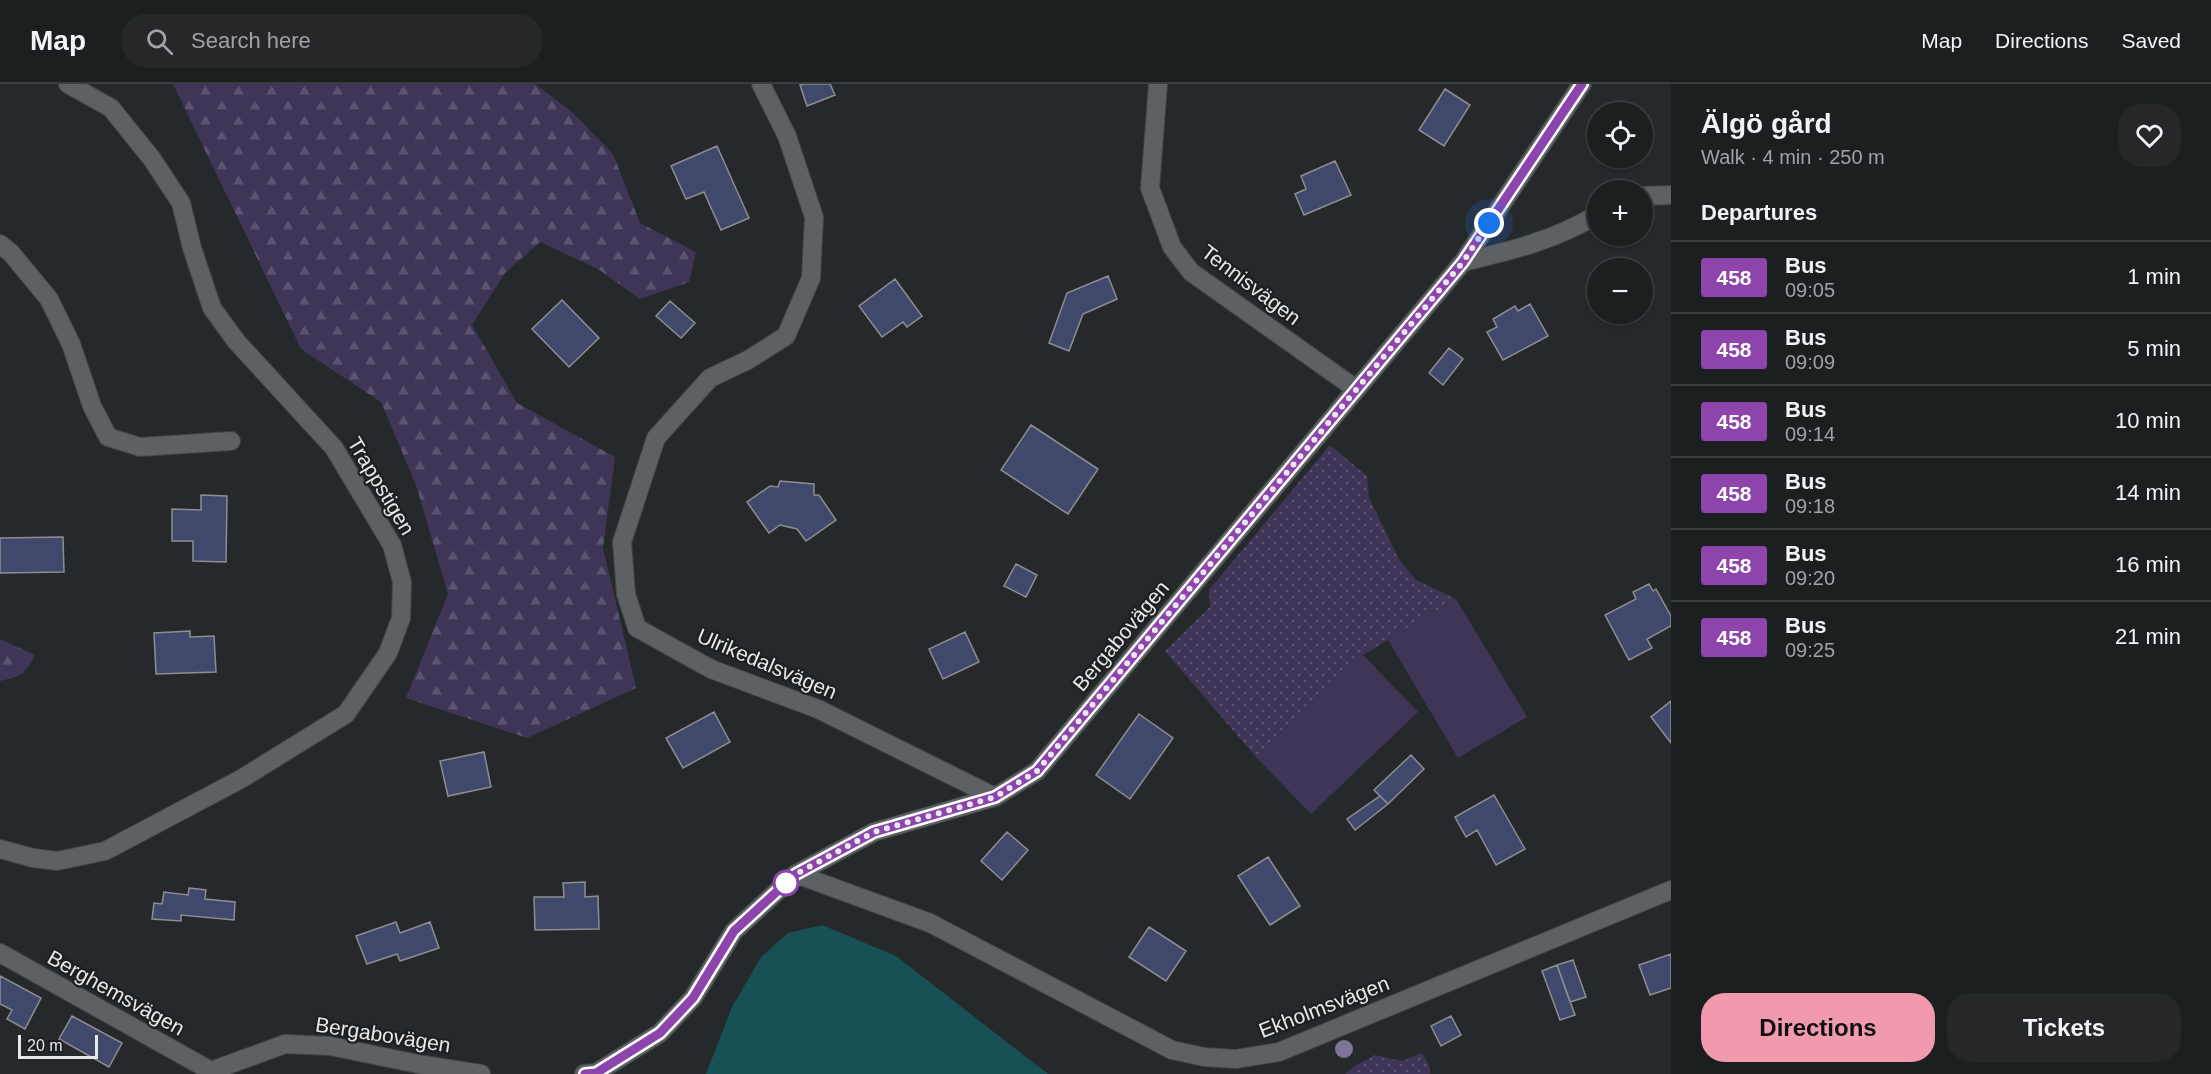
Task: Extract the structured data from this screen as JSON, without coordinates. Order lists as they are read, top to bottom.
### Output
{
  "streets": {
    "street": [
      "Tennisvägen",
      "Trappstigen",
      "Bergabovägen",
      "Ulrikedalsvägen",
      "Berghemsvägen",
      "Ekholmsvägen"
    ]
  },
  "crossings": [
    ["Tennisvägen", "Bergabovägen"],
    ["Bergabovägen", "Ulrikedalsvägen"],
    ["Bergabovägen", "Berghemsvägen"],
    ["Bergabovägen", "Ekholmsvägen"]
  ],
  "lines": ["bus line 458"],
  "scale_bar": "20 m",
  "page": {
    "header": "Map",
    "search": "Search here",
    "nav": ["Map", "Directions", "Saved"],
    "heading": [
      ["Älgö gård", "Walk · 4 min · 250 m"],
      "Departures"
    ],
    "map_buttons": ["+", "−"],
    "list": [
      {
        "mark": "458",
        "name": "Bus",
        "note": "09:05",
        "value": "1 min"
      },
      {
        "mark": "458",
        "name": "Bus",
        "note": "09:09",
        "value": "5 min"
      },
      {
        "mark": "458",
        "name": "Bus",
        "note": "09:14",
        "value": "10 min"
      },
      {
        "mark": "458",
        "name": "Bus",
        "note": "09:18",
        "value": "14 min"
      },
      {
        "mark": "458",
        "name": "Bus",
        "note": "09:20",
        "value": "16 min"
      },
      {
        "mark": "458",
        "name": "Bus",
        "note": "09:25",
        "value": "21 min"
      }
    ],
    "buttons": ["Directions", "Tickets"],
    "scale": "20 m"
  }
}
